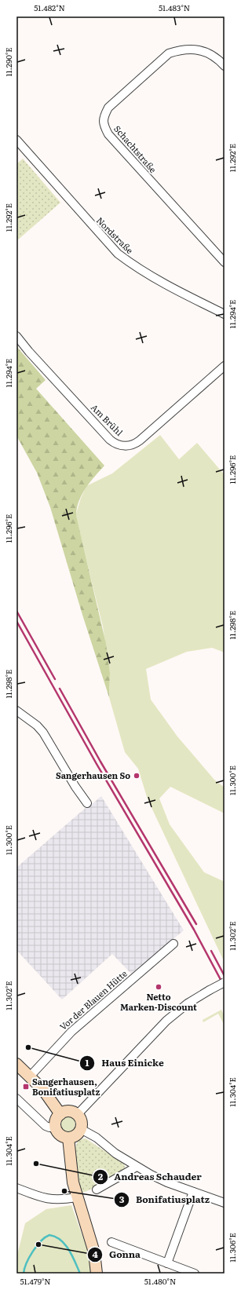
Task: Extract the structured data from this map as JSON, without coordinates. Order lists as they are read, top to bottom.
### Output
{
  "streets": {
    "street": [
      "Schachtstraße",
      "Nordstraße",
      "Am Brühl",
      "Vor der Blauen Hütte"
    ]
  },
  "places": {
    "other": [
      "Sangerhausen So",
      "Netto Marken-Discount",
      "Haus Einicke",
      "Andreas Schauder",
      "Bonifatiusplatz",
      "Gonna"
    ],
    "transit": ["Sangerhausen, Bonifatiusplatz"]
  },
  "coordinates": [
    "51.482°N",
    "51.483°N",
    "11.290°E",
    "11.292°E",
    "11.294°E",
    "11.296°E",
    "11.298°E",
    "11.300°E",
    "11.302°E",
    "11.304°E",
    "11.306°E",
    "51.479°N",
    "51.480°N"
  ]
}
